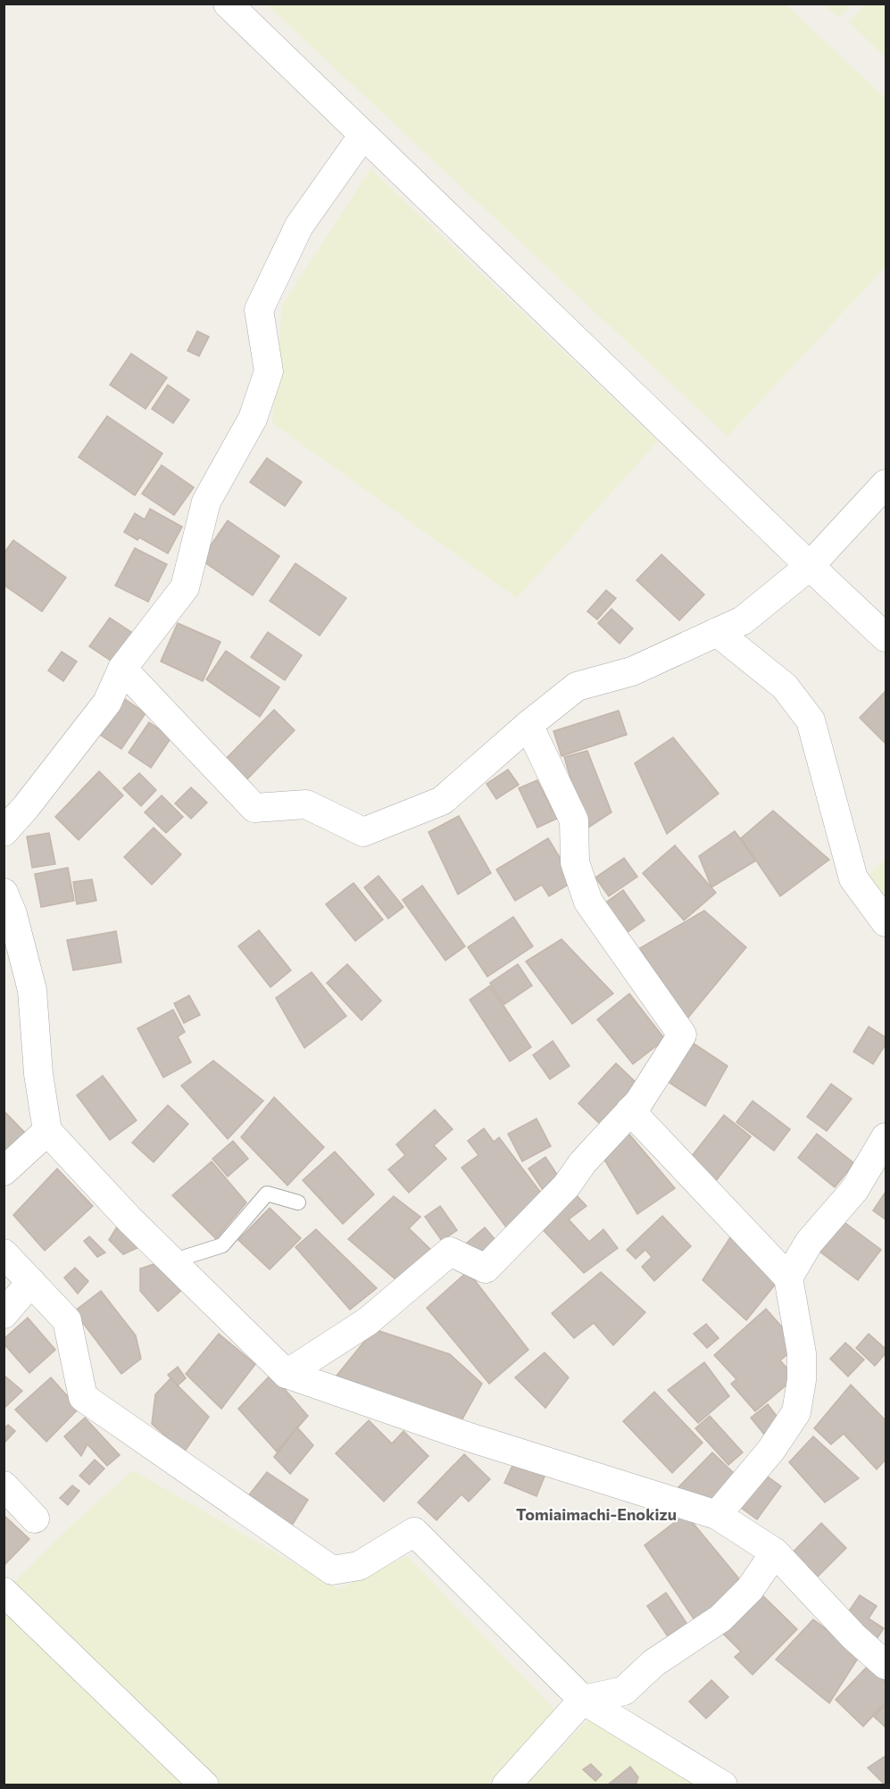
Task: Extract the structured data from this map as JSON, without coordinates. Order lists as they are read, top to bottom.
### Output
{
  "districts": ["Tomiaimachi-Enokizu"]
}
